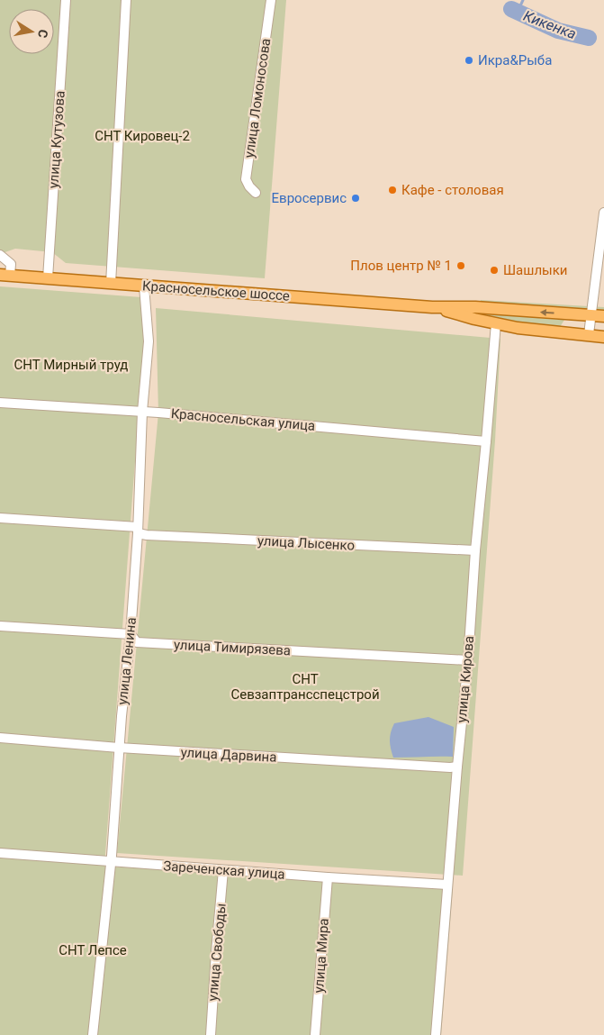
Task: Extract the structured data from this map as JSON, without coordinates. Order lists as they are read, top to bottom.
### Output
{
  "streets": {
    "main road": ["Красносельское шоссе"],
    "street": [
      "улица Ломоносова",
      "улица Кутузова",
      "Красносельская улица",
      "улица Лысенко",
      "улица Тимирязева",
      "улица Ленина",
      "улица Кирова",
      "улица Дарвина",
      "Зареченская улица",
      "улица Свободы",
      "улица Мира"
    ]
  },
  "crossings": [
    ["улица Кутузова", "Красносельское шоссе"],
    ["Красносельское шоссе", "улица Ленина"],
    ["Красносельское шоссе", "улица Кирова"],
    ["Красносельская улица", "улица Ленина"],
    ["Красносельская улица", "улица Кирова"],
    ["улица Лысенко", "улица Ленина"],
    ["улица Лысенко", "улица Кирова"],
    ["улица Тимирязева", "улица Ленина"],
    ["улица Тимирязева", "улица Кирова"],
    ["улица Ленина", "улица Дарвина"],
    ["улица Ленина", "Зареченская улица"],
    ["улица Кирова", "улица Дарвина"],
    ["улица Кирова", "Зареченская улица"],
    ["Зареченская улица", "улица Свободы"],
    ["Зареченская улица", "улица Мира"]
  ],
  "water": ["Кикенка"],
  "parks": [
    "СНТ Кировец-2",
    "СНТ Мирный труд",
    "СНТ Севзаптрансспецстрой",
    "СНТ Лепсе"
  ],
  "places": [
    "Икра&Рыба",
    "Кафе - столовая",
    "Евросервис",
    "Плов центр № 1",
    "Шашлыки"
  ],
  "north": "right"
}
